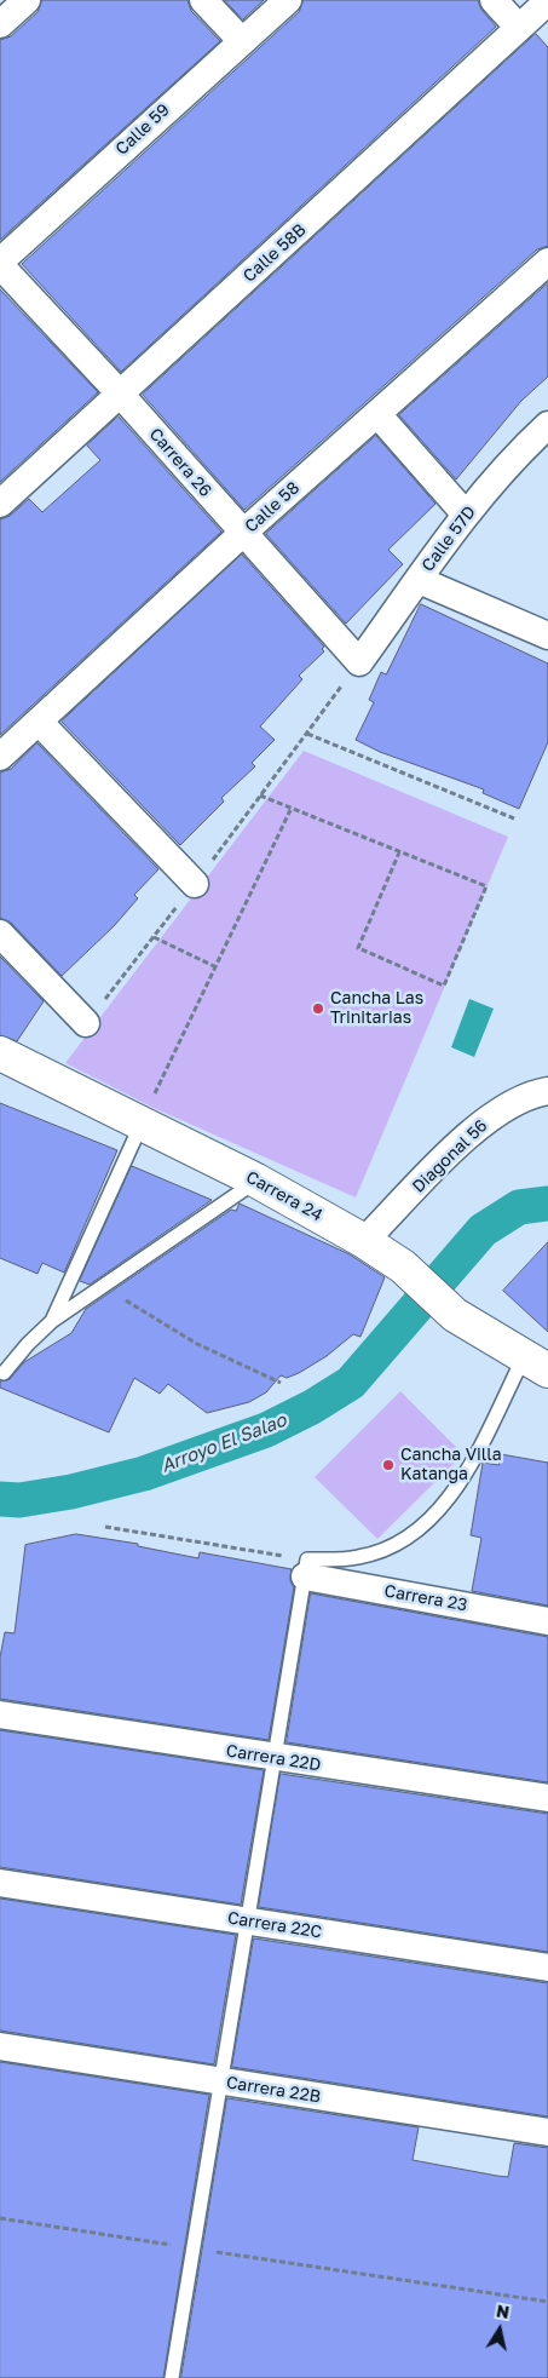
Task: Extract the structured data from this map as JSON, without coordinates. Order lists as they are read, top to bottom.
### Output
{
  "streets": {
    "street": [
      "Calle 59",
      "Calle 58B",
      "Carrera 26",
      "Calle 58",
      "Calle 57D",
      "Diagonal 56",
      "Carrera 24",
      "Carrera 23",
      "Carrera 22D",
      "Carrera 22C",
      "Carrera 22B"
    ]
  },
  "crossings": [
    ["Calle 59", "Carrera 26"],
    ["Calle 58B", "Carrera 26"],
    ["Carrera 26", "Calle 58"],
    ["Carrera 26", "Calle 57D"],
    ["Diagonal 56", "Carrera 24"]
  ],
  "water": ["Arroyo El Salao"],
  "places": ["Cancha Las Trinitarias", "Cancha Villa Katanga"],
  "north": "top"
}
